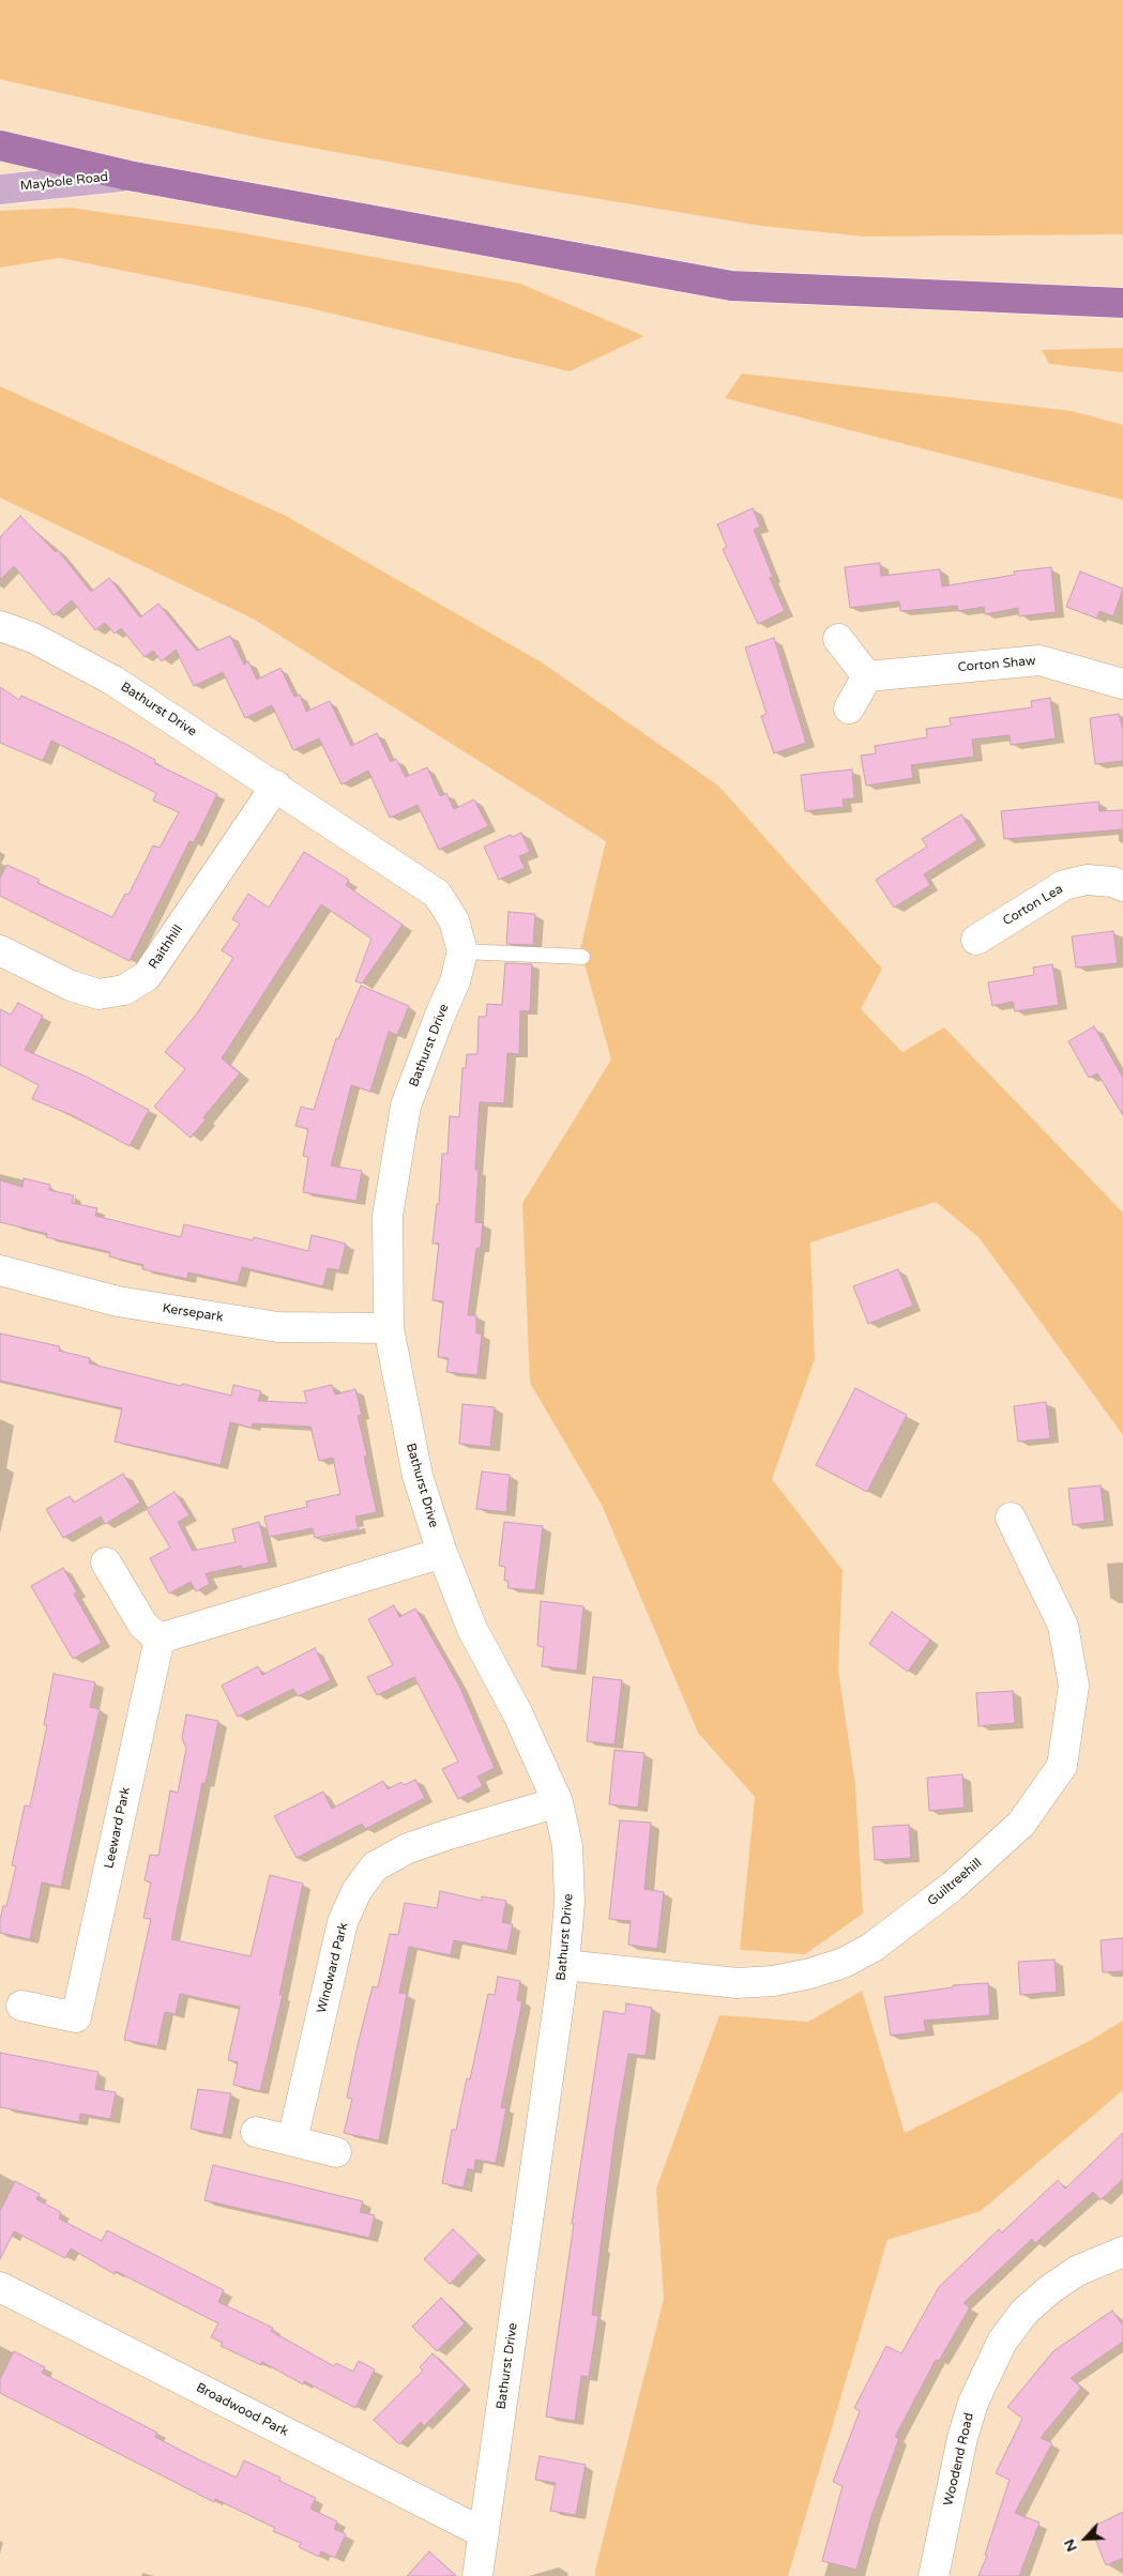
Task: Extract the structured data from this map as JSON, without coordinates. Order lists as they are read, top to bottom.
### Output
{
  "streets": {
    "main road": ["Maybole Road"],
    "street": [
      "Corton Shaw",
      "Bathurst Drive",
      "Corton Lea",
      "Raithhill",
      "Kersepark",
      "Leeward Park",
      "Guiltreehill",
      "Windward Park",
      "Broadwood Park",
      "Woodend Road"
    ]
  },
  "crossings": [
    ["Bathurst Drive", "Raithhill"],
    ["Bathurst Drive", "Kersepark"],
    ["Bathurst Drive", "Guiltreehill"],
    ["Bathurst Drive", "Windward Park"],
    ["Bathurst Drive", "Broadwood Park"]
  ],
  "north": "bottom left"
}
